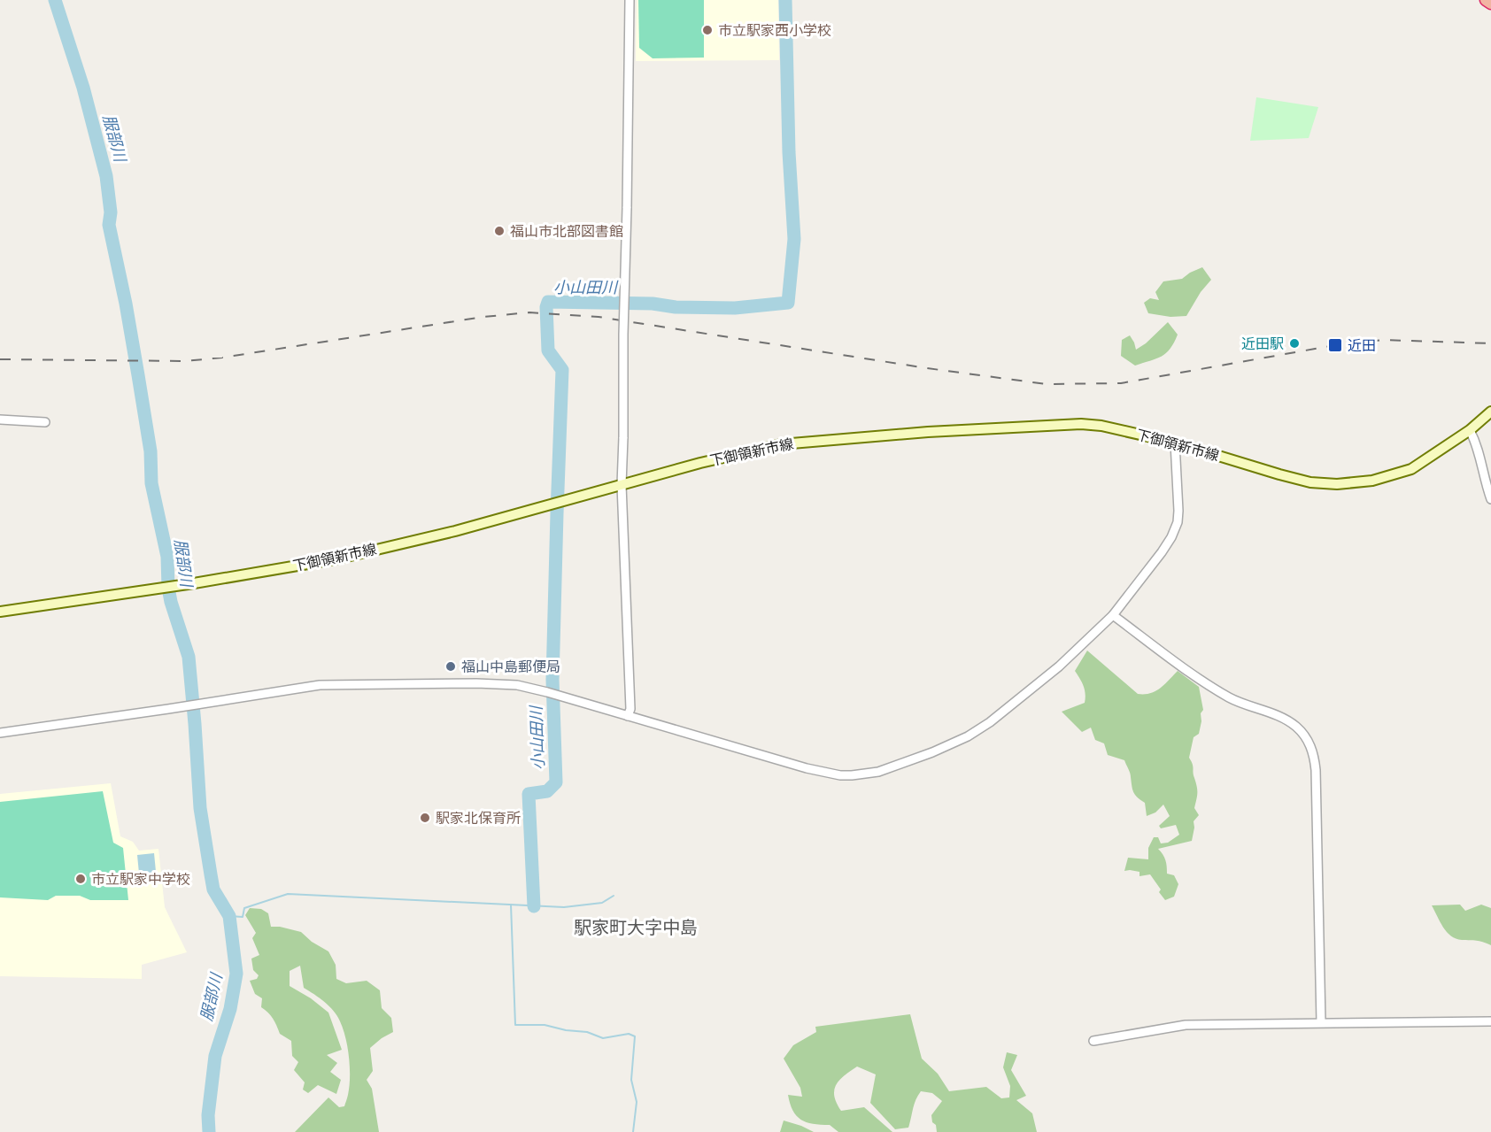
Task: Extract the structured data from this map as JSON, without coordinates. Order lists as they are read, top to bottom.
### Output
{
  "streets": {
    "main road": ["下御領新市線"]
  },
  "districts": ["駅家町大字中島"],
  "water": ["服部川", "小山田川"],
  "places": {
    "other": [
      "市立駅家西小学校",
      "福山市北部図書館",
      "近田駅",
      "福山中島郵便局",
      "駅家北保育所",
      "市立駅家中学校"
    ],
    "transit": ["近田"]
  }
}
